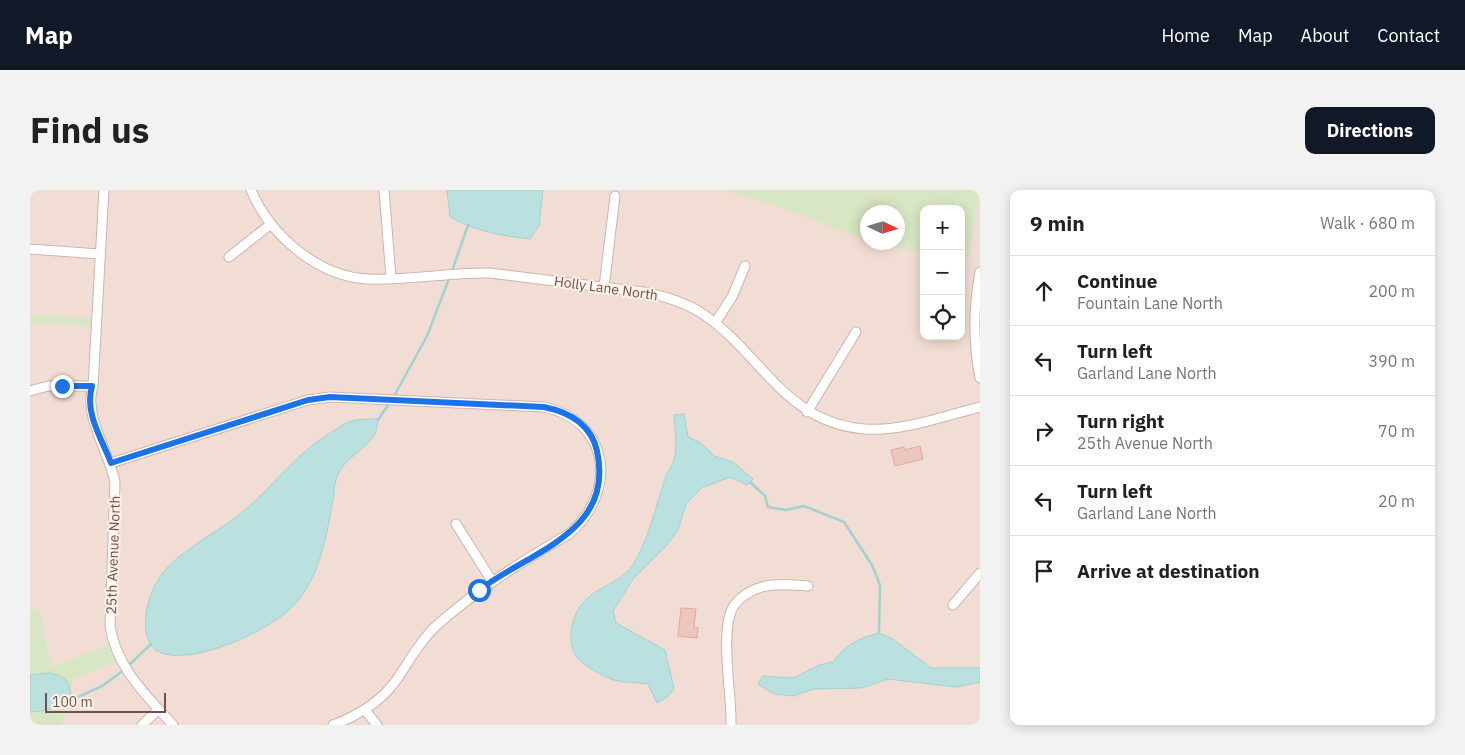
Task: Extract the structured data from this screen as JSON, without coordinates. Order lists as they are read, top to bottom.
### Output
{
  "streets": {
    "street": ["Holly Lane North", "25th Avenue North"]
  },
  "scale_bar": "100 m",
  "north": "right",
  "page": {
    "header": "Map",
    "nav": [
      "Home",
      "Map",
      "About",
      "Contact"
    ],
    "title": "Find us",
    "buttons": "Directions",
    "heading": ["9 min", "Walk · 680 m"],
    "map_buttons": ["+", "−"],
    "list": [
      ["Continue", "Fountain Lane North", "200 m"],
      ["Turn left", "Garland Lane North", "390 m"],
      ["Turn right", "25th Avenue North", "70 m"],
      ["Turn left", "Garland Lane North", "20 m"],
      "Arrive at destination"
    ],
    "scale": "100 m"
  }
}
